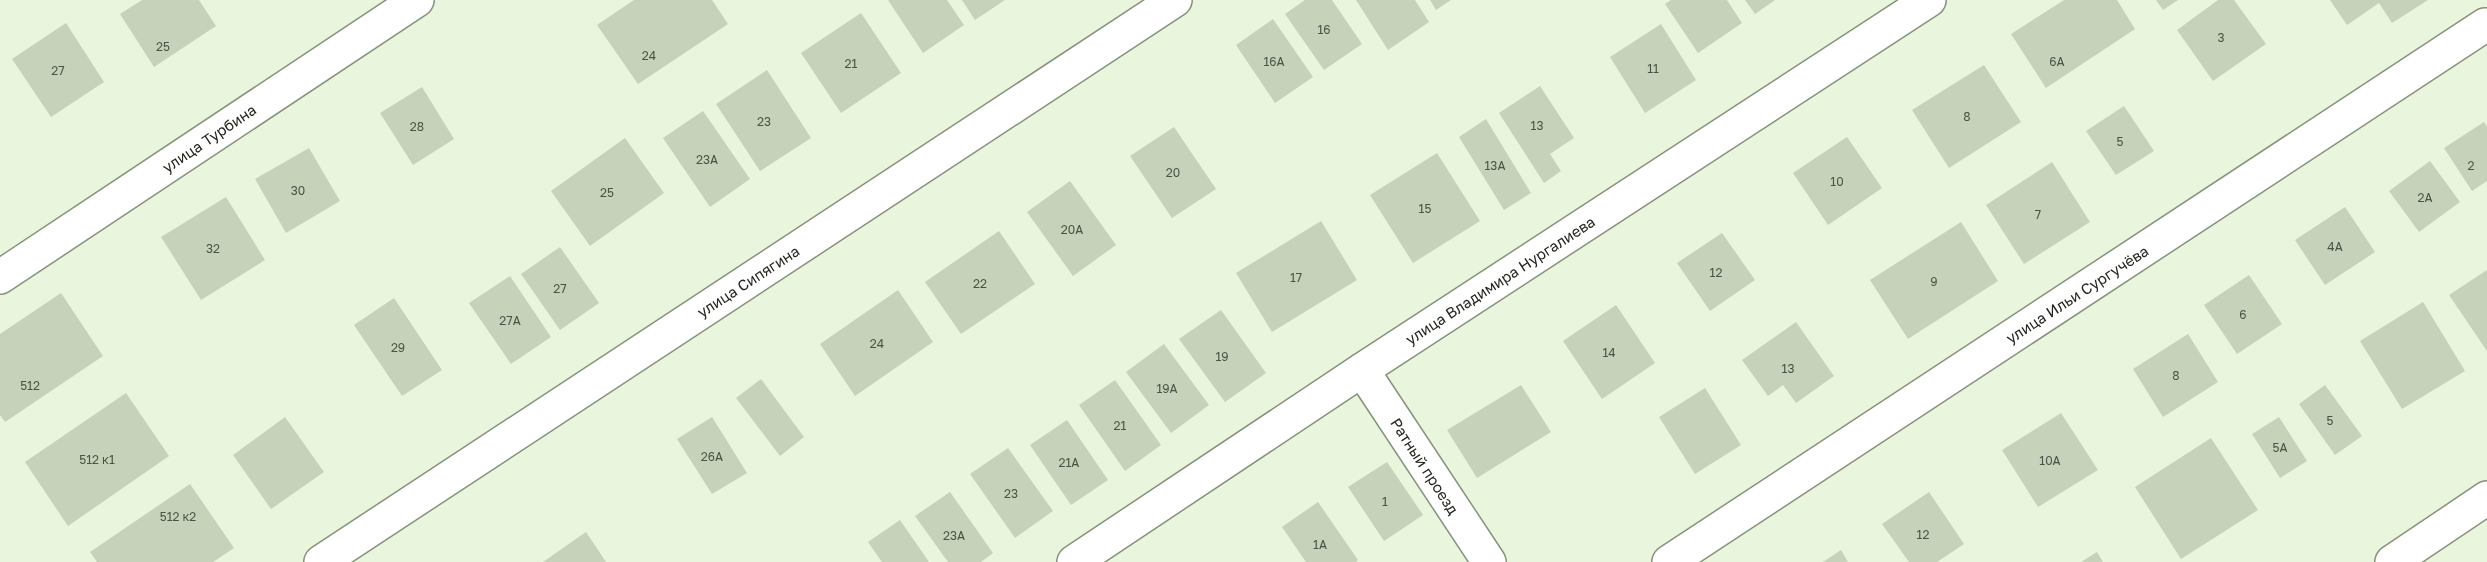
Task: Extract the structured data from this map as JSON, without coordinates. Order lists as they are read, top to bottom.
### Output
{
  "streets": {
    "street": [
      "улица Турбина",
      "улица Владимира Нургалиева",
      "улица Сипягина",
      "улица Ильи Сургучёва",
      "Ратный проезд"
    ]
  },
  "crossings": [
    ["улица Владимира Нургалиева", "Ратный проезд"]
  ],
  "house_numbers": [
    "16",
    "3",
    "25",
    "24",
    "16А",
    "6А",
    "21",
    "11",
    "27",
    "8",
    "23",
    "13",
    "28",
    "5",
    "23А",
    "13А",
    "2",
    "20",
    "10",
    "30",
    "25",
    "2А",
    "15",
    "7",
    "20А",
    "4А",
    "32",
    "12",
    "17",
    "9",
    "22",
    "27",
    "6",
    "27А",
    "24",
    "29",
    "14",
    "19",
    "13",
    "8",
    "512",
    "19А",
    "5",
    "21",
    "5А",
    "26А",
    "512 к1",
    "10А",
    "21А",
    "23",
    "1",
    "512 к2",
    "12",
    "23А",
    "1А"
  ]
}
